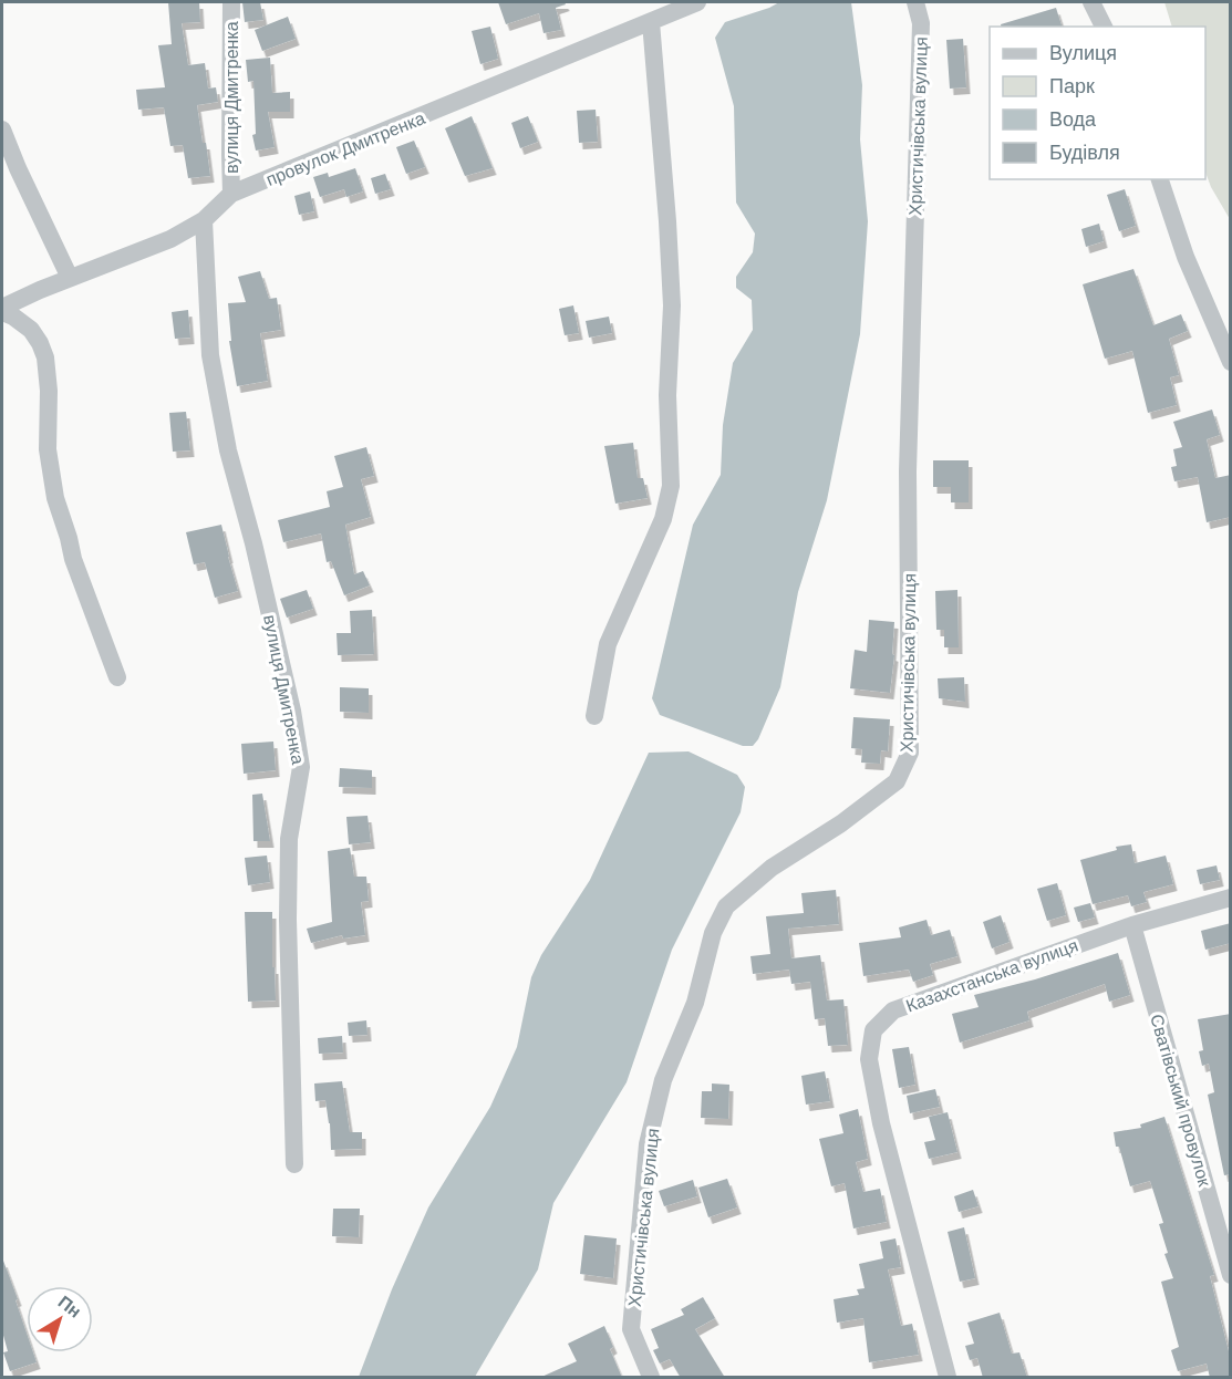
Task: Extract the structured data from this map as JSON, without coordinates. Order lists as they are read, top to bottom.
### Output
{
  "streets": {
    "street": [
      "вулиця Дмитренка",
      "Христичівська вулиця",
      "провулок Дмитренка",
      "Казахстанська вулиця",
      "Сватівський провулок"
    ]
  },
  "crossings": [
    ["вулиця Дмитренка", "провулок Дмитренка"],
    ["Казахстанська вулиця", "Сватівський провулок"]
  ],
  "legend": [
    "Вулиця",
    "Парк",
    "Вода",
    "Будівля"
  ],
  "north": "top right"
}
